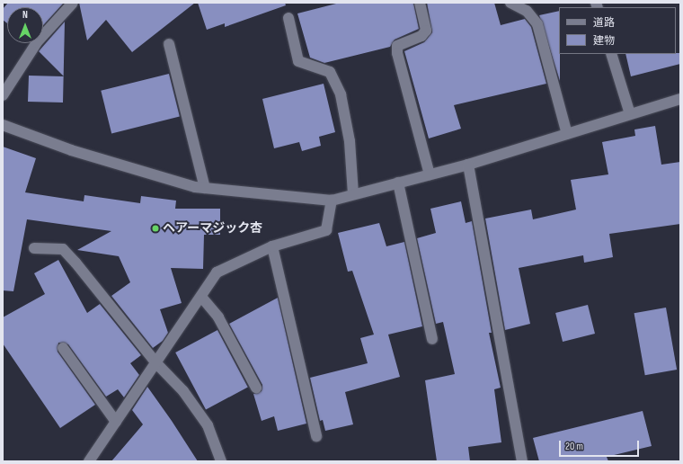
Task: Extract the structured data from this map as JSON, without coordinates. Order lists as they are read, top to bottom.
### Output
{
  "places": ["ヘアーマジック杏"],
  "legend": ["道路", "建物"],
  "scale_bar": "20 m",
  "north": "top"
}
